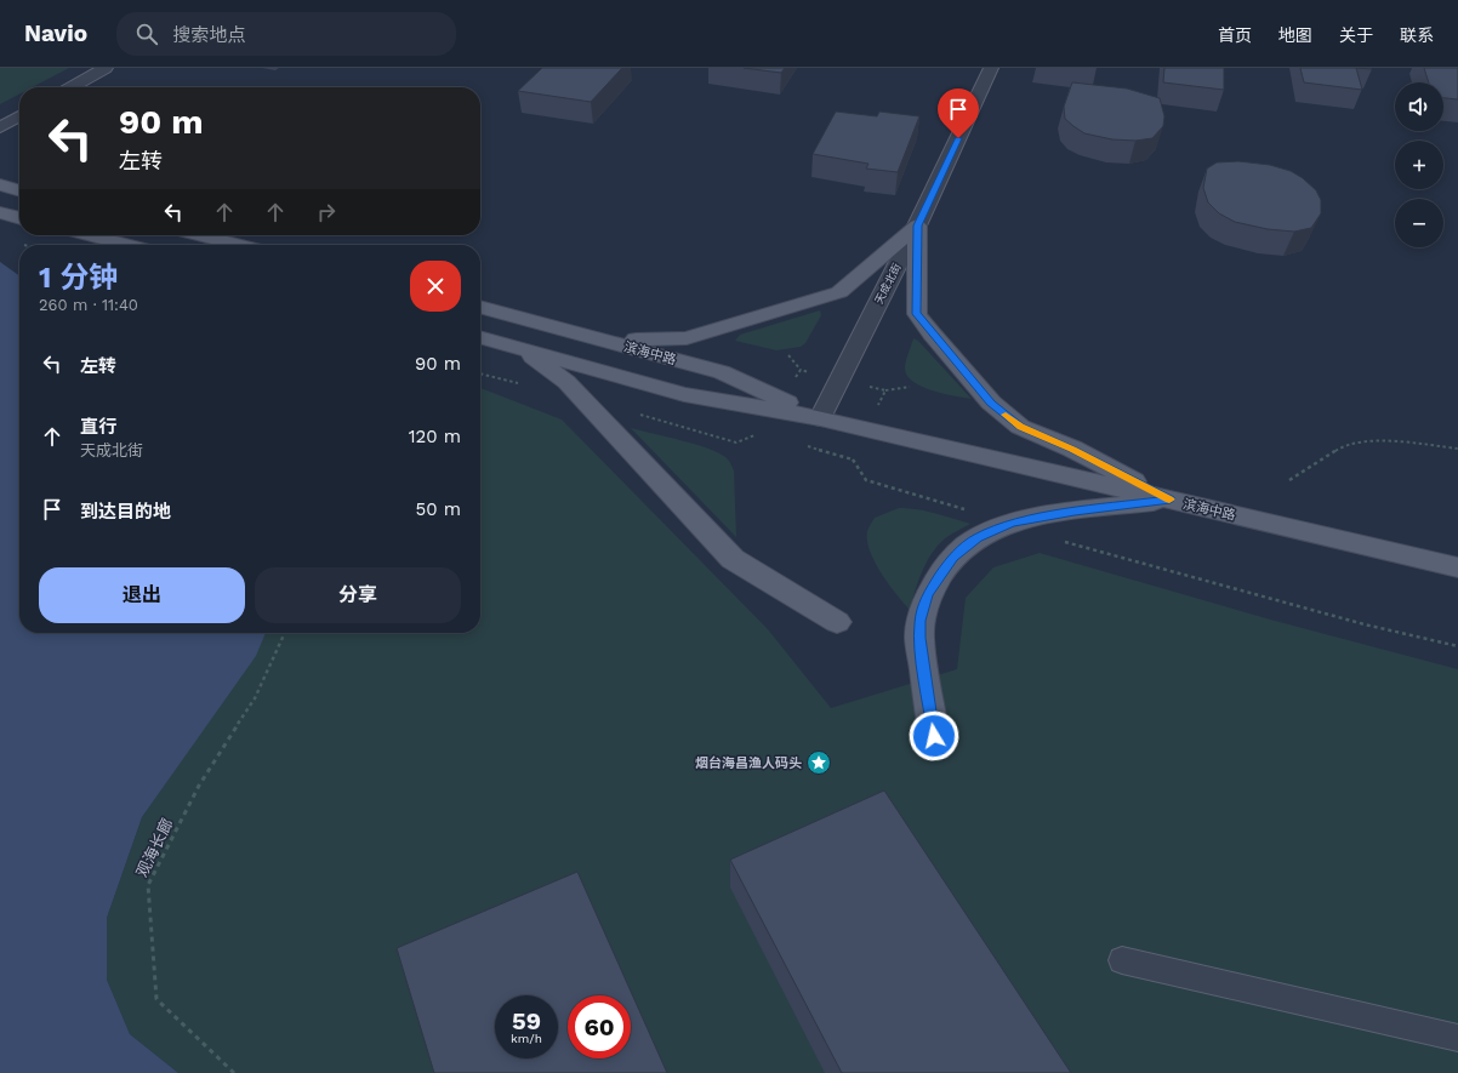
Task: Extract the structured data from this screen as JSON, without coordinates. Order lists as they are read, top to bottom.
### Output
{
  "streets": {
    "main road": ["滨海中路"],
    "street": ["天成北街"],
    "path": ["观海长廊"]
  },
  "crossings": [
    ["天成北街", "滨海中路"]
  ],
  "places": {
    "place": ["烟台海昌渔人码头"]
  },
  "page": {
    "header": "Navio",
    "search": "搜索地点",
    "nav": [
      "首页",
      "地图",
      "关于",
      "联系"
    ],
    "map_buttons": ["+", "−"],
    "turn": ["90 m", "左转"],
    "heading": ["1 分钟", "260 m · 11:40"],
    "list": [
      {
        "name": "左转",
        "value": "90 m"
      },
      {
        "name": "直行",
        "note": "天成北街",
        "value": "120 m"
      },
      {
        "name": "到达目的地",
        "value": "50 m"
      }
    ],
    "buttons": ["退出", "分享"],
    "speed": "59 km/h",
    "limit": "60"
  }
}
